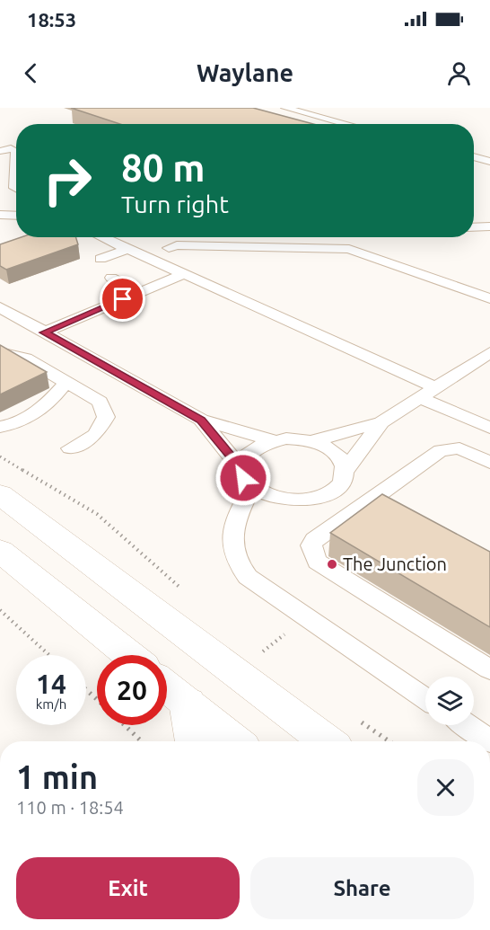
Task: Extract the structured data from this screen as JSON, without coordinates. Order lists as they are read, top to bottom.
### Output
{
  "places": ["The Junction"],
  "page": {
    "status": "18:53",
    "header": "Waylane",
    "turn": ["80 m", "Turn right"],
    "speed": "14 km/h",
    "limit": "20",
    "heading": ["1 min", "110 m · 18:54"],
    "buttons": ["Exit", "Share"]
  }
}
